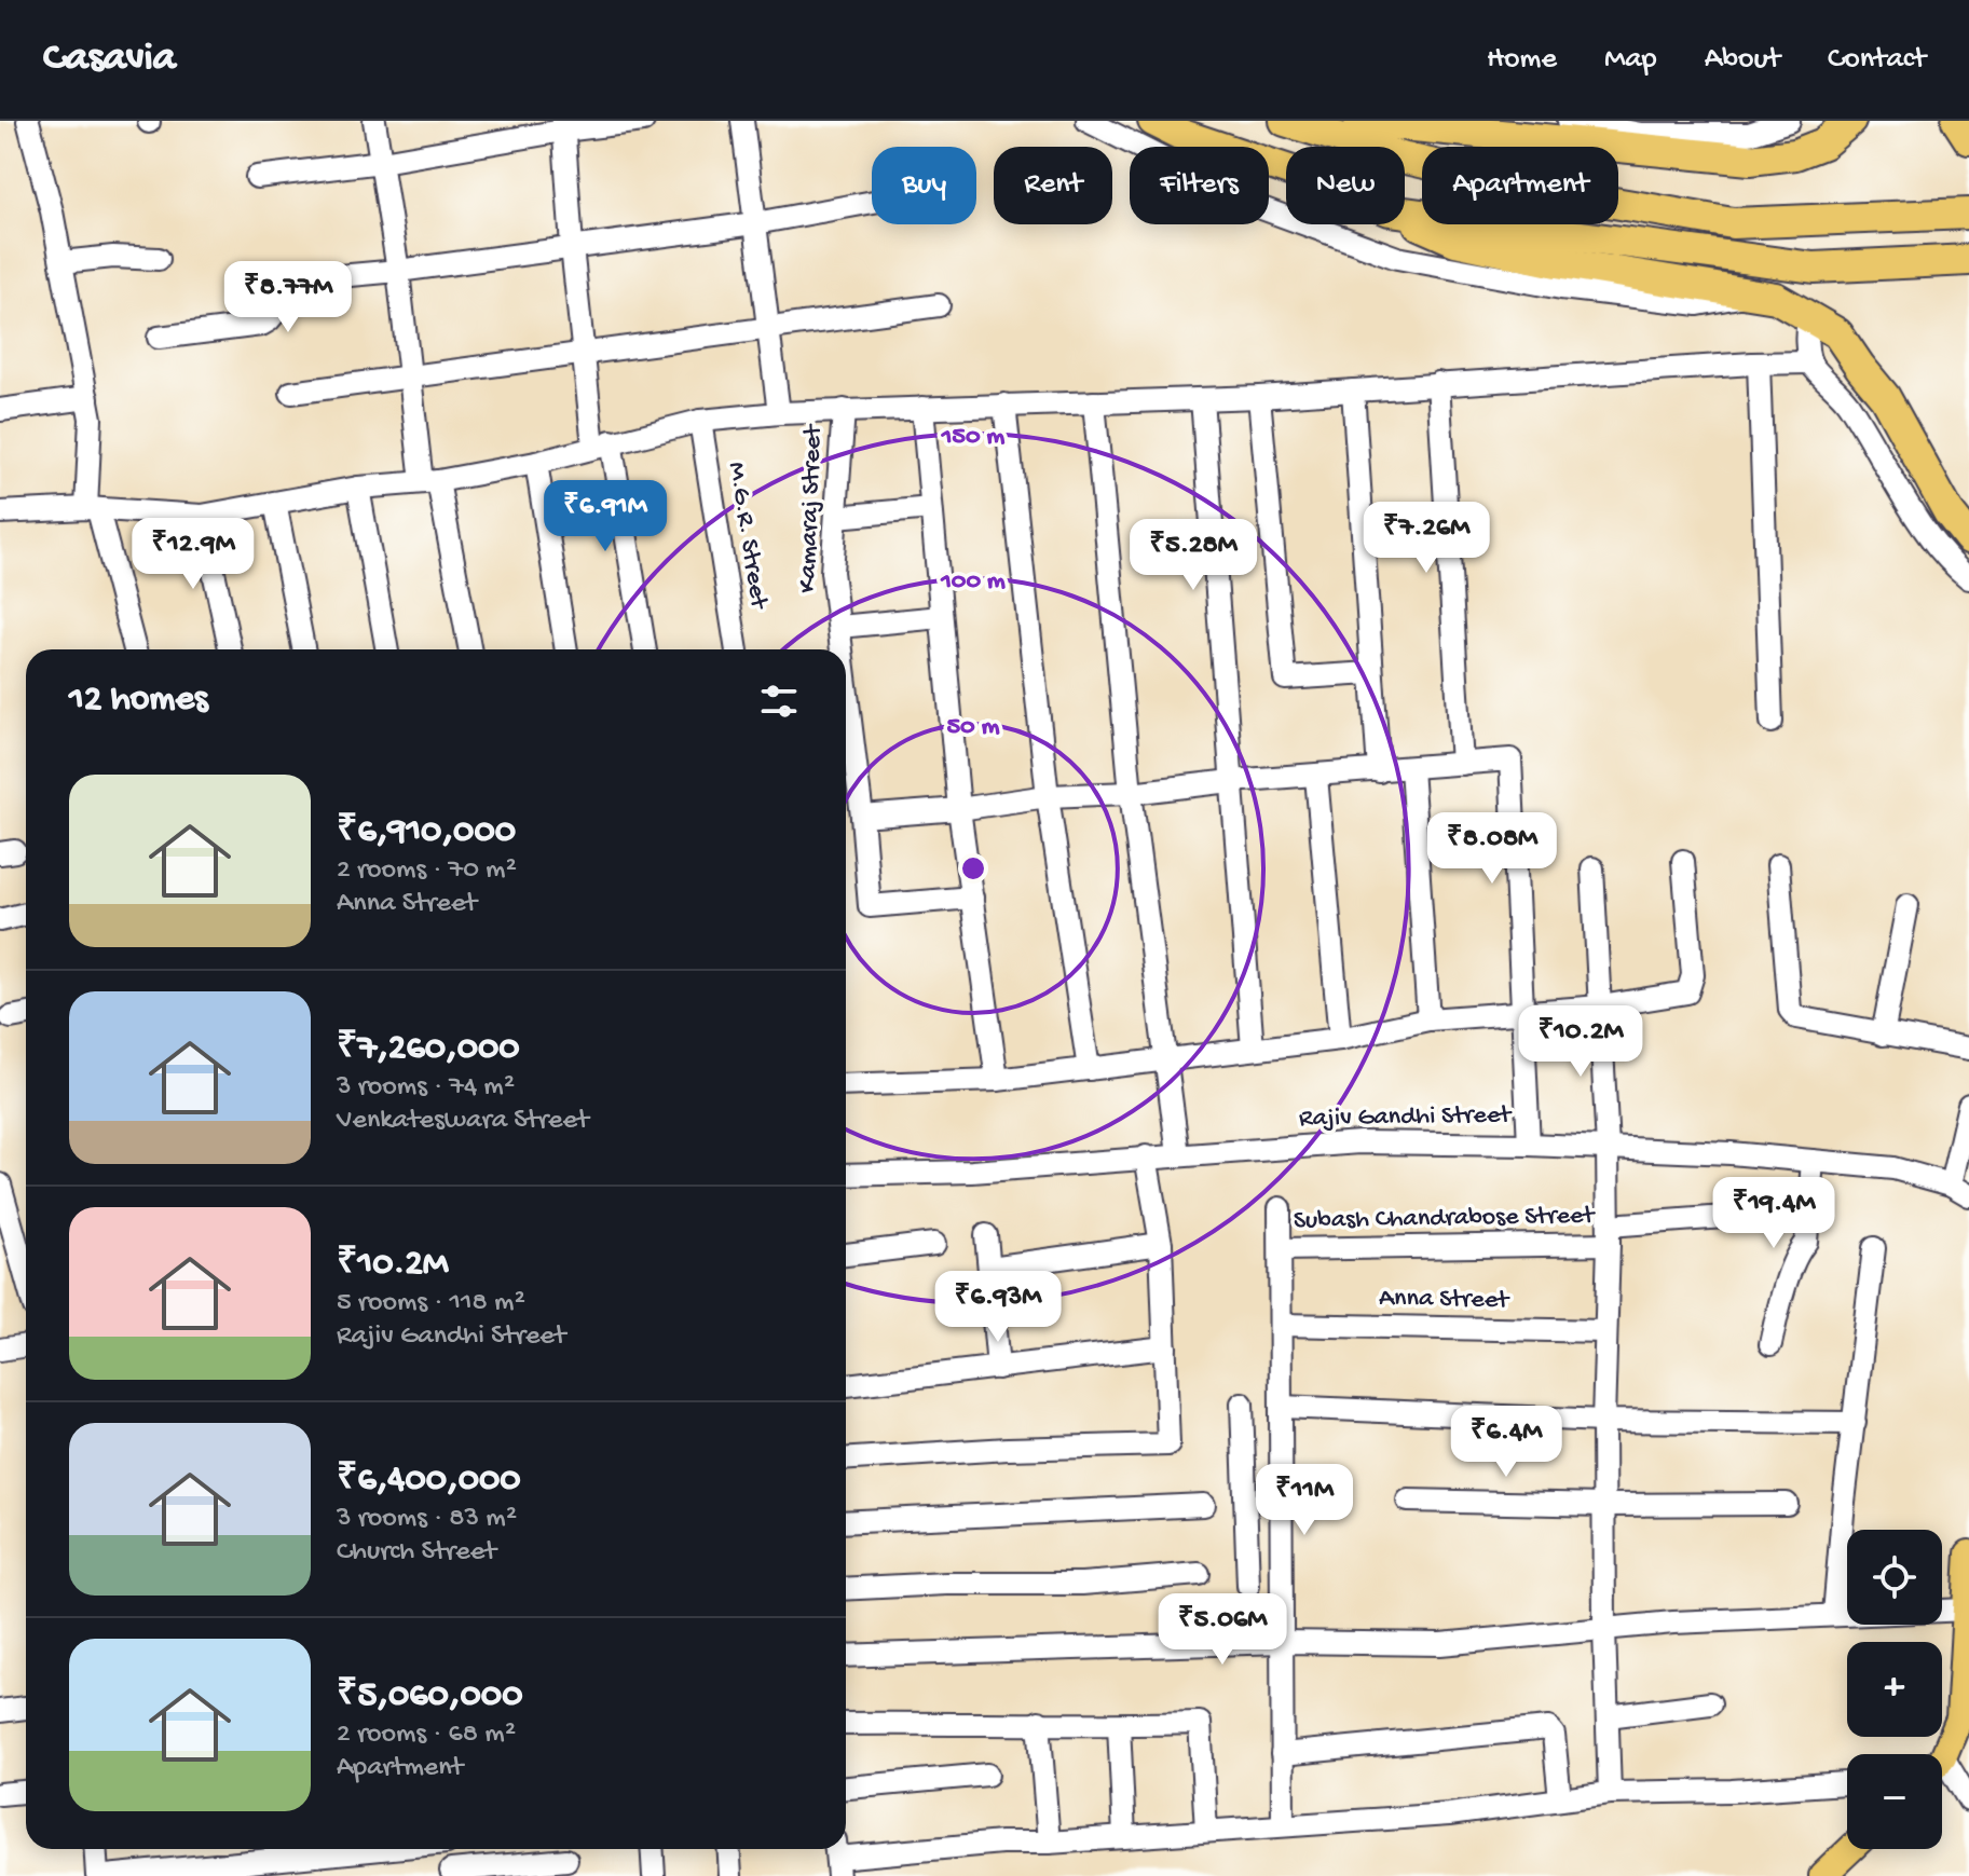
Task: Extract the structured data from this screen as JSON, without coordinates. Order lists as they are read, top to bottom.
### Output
{
  "streets": {
    "street": [
      "Kamaraj Street",
      "M.G.R. Street",
      "Rajiv Gandhi Street",
      "Subash Chandrabose Street",
      "Anna Street"
    ]
  },
  "page": {
    "header": "Casavia",
    "nav": [
      "Home",
      "Map",
      "About",
      "Contact"
    ],
    "chip": [
      "Buy",
      "Rent",
      "Filters",
      "New",
      "Apartment"
    ],
    "price": [
      "₹8.77M",
      "₹6.91M",
      "₹7.26M",
      "₹12.9M",
      "₹5.28M",
      "₹8.08M",
      "₹10.2M",
      "₹19.4M",
      "₹6.93M",
      "₹6.4M",
      "₹11M",
      "₹5.06M"
    ],
    "heading": "12 homes",
    "list": [
      {
        "name": "₹6,910,000",
        "note": "2 rooms · 70 m² · Anna Street"
      },
      {
        "name": "₹7,260,000",
        "note": "3 rooms · 74 m² · Venkateswara Street"
      },
      {
        "name": "₹10.2M",
        "note": "5 rooms · 118 m² · Rajiv Gandhi Street"
      },
      {
        "name": "₹6,400,000",
        "note": "3 rooms · 83 m² · Church Street"
      },
      {
        "name": "₹5,060,000",
        "note": "2 rooms · 68 m² · Apartment"
      }
    ],
    "map_buttons": ["+", "−"]
  },
  "rings": ["150 m", "100 m", "50 m"]
}
